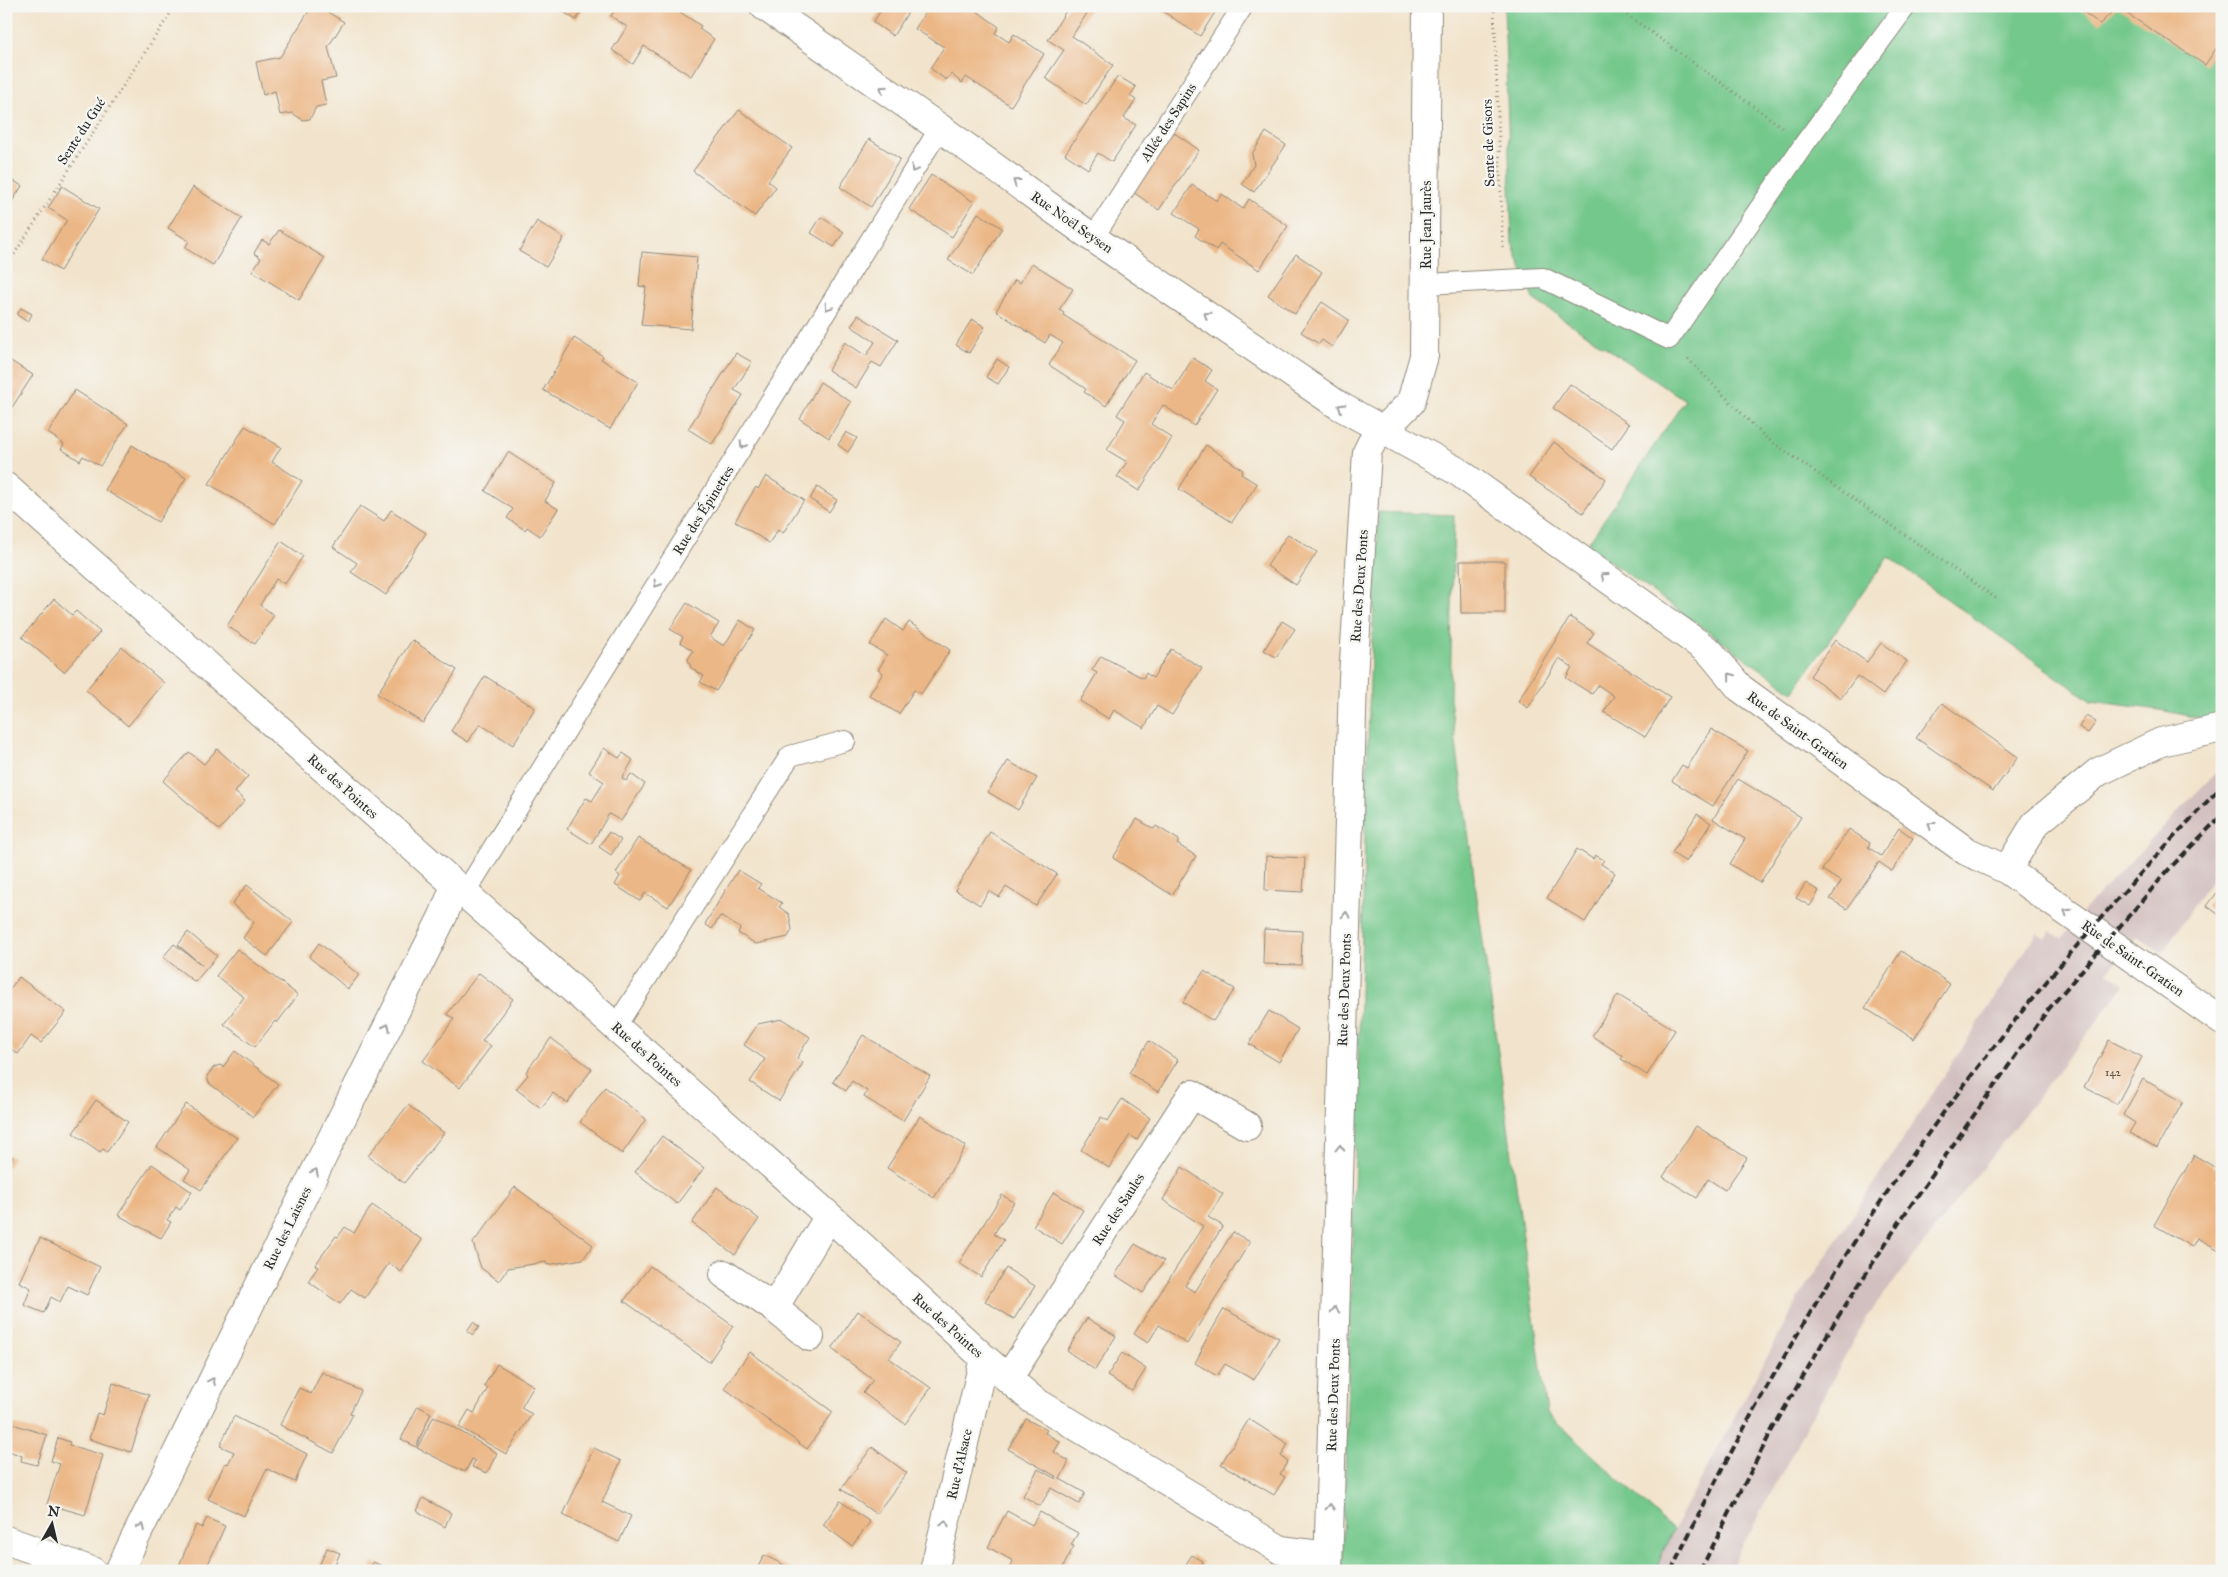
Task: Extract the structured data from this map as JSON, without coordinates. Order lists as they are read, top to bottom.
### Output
{
  "streets": {
    "street": [
      "Rue Noël Seysen",
      "Rue Jean Jaurès",
      "Rue des Deux Ponts",
      "Rue de Saint-Gratien",
      "Rue des Pointes",
      "Rue des Saules",
      "Rue des Laisnes",
      "Rue d'Alsace"
    ],
    "lane": ["Allée des Sapins", "Rue des Épinettes"],
    "path": ["Sente du Gué", "Sente de Gisors"]
  },
  "crossings": [
    ["Allée des Sapins", "Rue Noël Seysen"],
    ["Rue Noël Seysen", "Rue Jean Jaurès"],
    ["Rue Noël Seysen", "Rue des Épinettes"],
    ["Rue Noël Seysen", "Rue des Deux Ponts"],
    ["Rue Noël Seysen", "Rue de Saint-Gratien"],
    ["Rue Jean Jaurès", "Rue des Deux Ponts"],
    ["Rue Jean Jaurès", "Rue de Saint-Gratien"],
    ["Rue des Épinettes", "Rue des Pointes"],
    ["Rue des Épinettes", "Rue des Laisnes"],
    ["Rue des Deux Ponts", "Rue de Saint-Gratien"],
    ["Rue des Deux Ponts", "Rue des Pointes"],
    ["Rue des Pointes", "Rue des Saules"],
    ["Rue des Pointes", "Rue des Laisnes"],
    ["Rue des Pointes", "Rue d'Alsace"]
  ],
  "one_way": [
    "Rue Noël Seysen",
    "Rue des Épinettes",
    "Rue des Deux Ponts",
    "Rue de Saint-Gratien",
    "Rue des Laisnes",
    "Rue d'Alsace"
  ],
  "house_numbers": ["142"],
  "north": "top"
}
